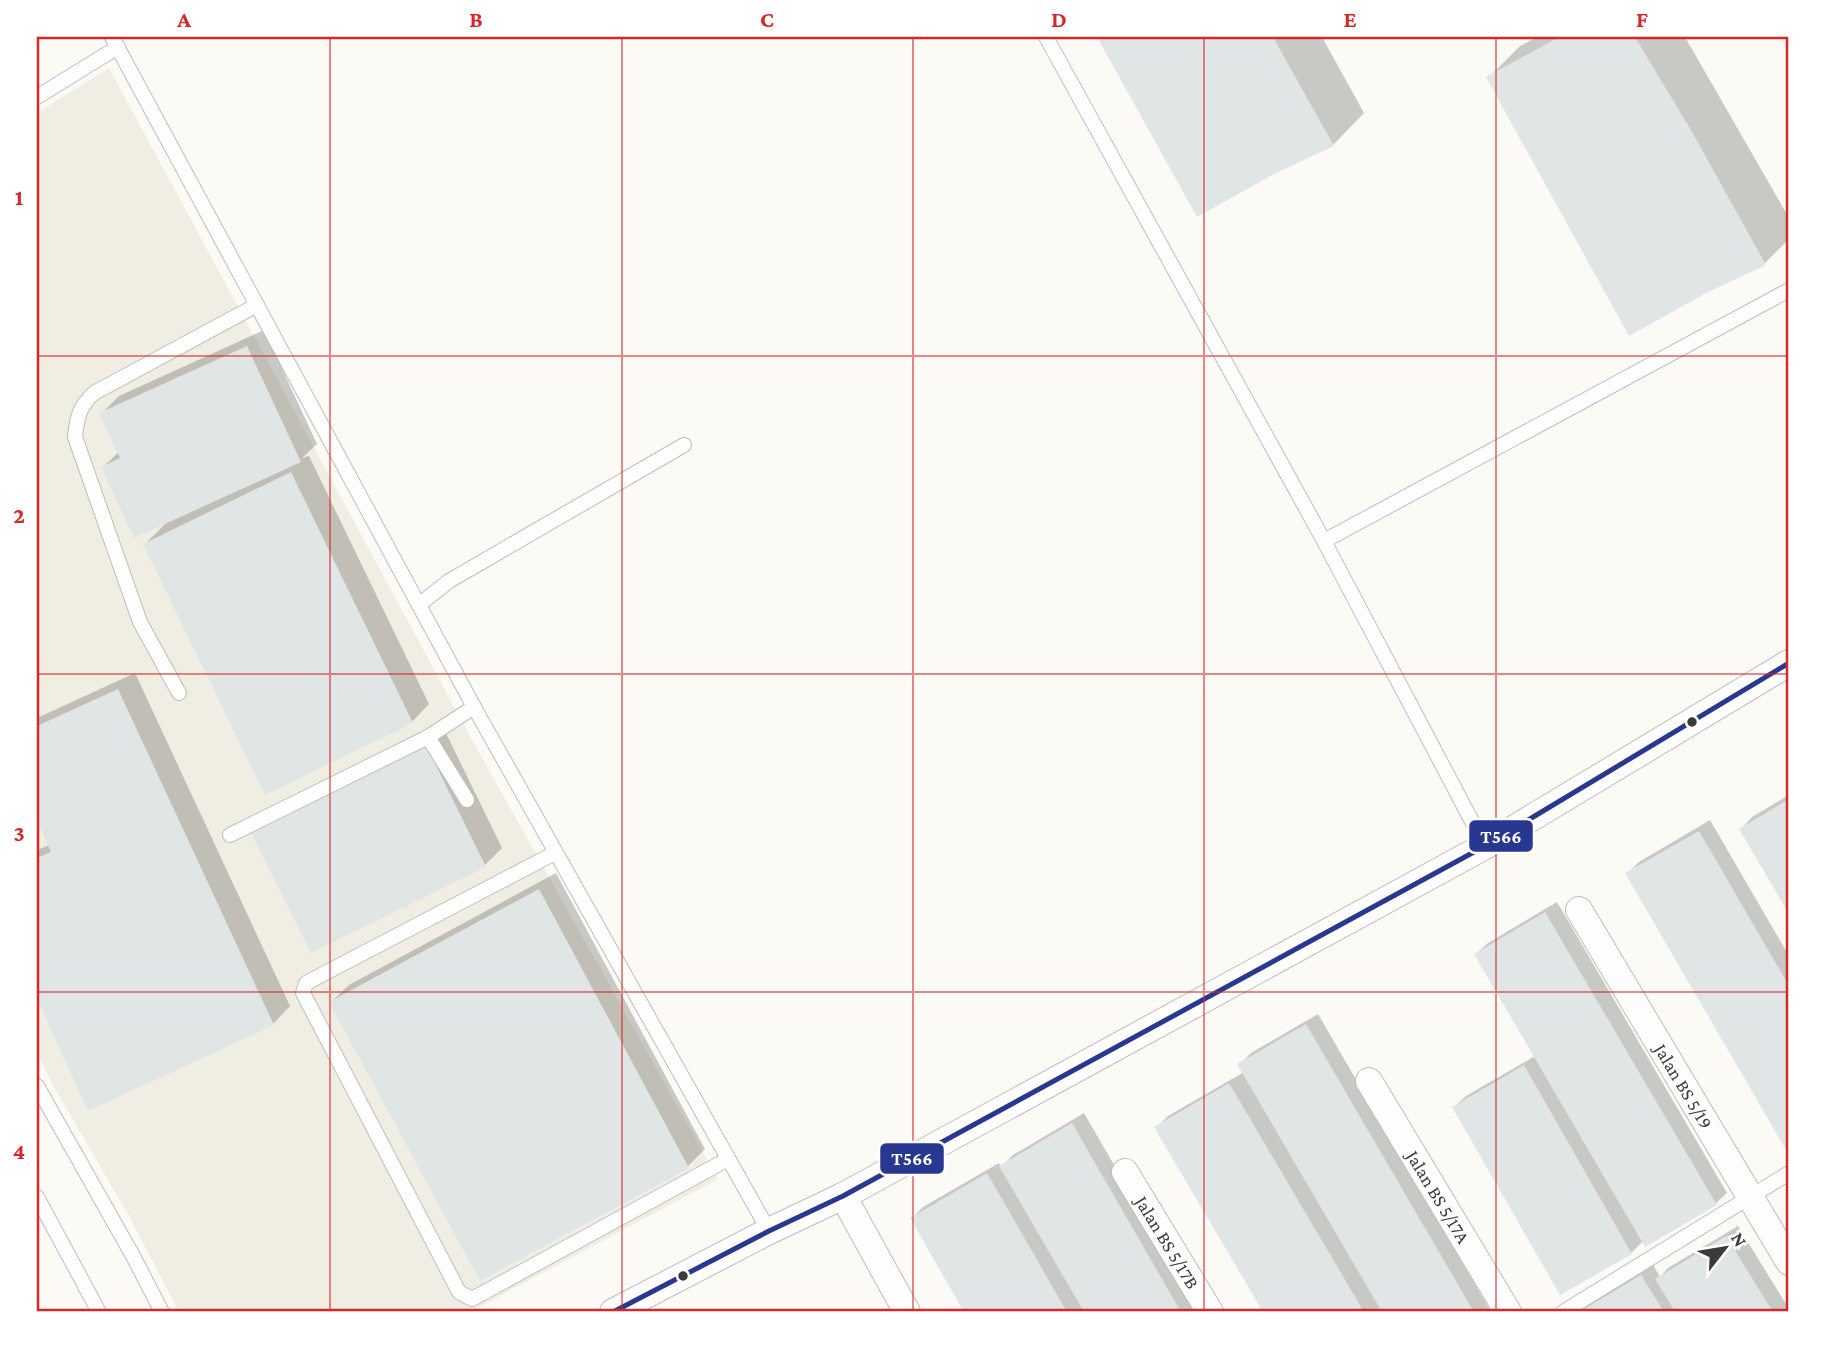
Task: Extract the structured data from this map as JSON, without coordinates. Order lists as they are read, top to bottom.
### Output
{
  "streets": {
    "street": ["Jalan BS 5/19", "Jalan BS 5/17A", "Jalan BS 5/17B"]
  },
  "lines": ["transit line T566"],
  "north": "top right",
  "grid": {
    "columns": [
      "A",
      "B",
      "C",
      "D",
      "E",
      "F"
    ],
    "rows": [
      "1",
      "2",
      "3",
      "4"
    ]
  }
}
